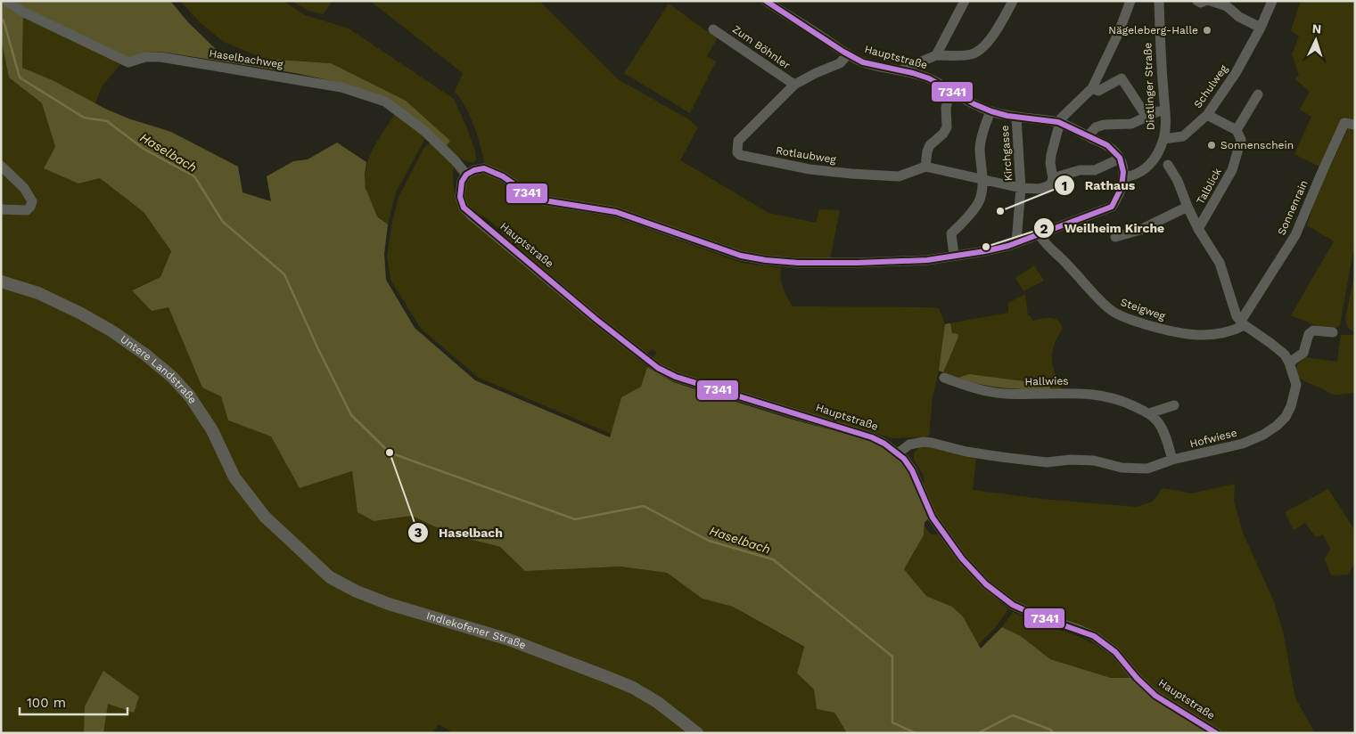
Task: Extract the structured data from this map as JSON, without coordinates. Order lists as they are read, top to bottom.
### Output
{
  "streets": {
    "main road": ["Untere Landstraße", "Indlekofener Straße"],
    "street": [
      "Zum Böhnler",
      "Hauptstraße",
      "Haselbachweg",
      "Dietlinger Straße",
      "Schulweg",
      "Kirchgasse",
      "Rotlaubweg",
      "Talblick",
      "Sonnenrain",
      "Steigweg",
      "Hallwies",
      "Hofwiese"
    ]
  },
  "crossings": [
    ["Zum Böhnler", "Rotlaubweg"],
    ["Hauptstraße", "Haselbachweg"],
    ["Hauptstraße", "Kirchgasse"],
    ["Hauptstraße", "Rotlaubweg"],
    ["Hauptstraße", "Hofwiese"],
    ["Dietlinger Straße", "Schulweg"],
    ["Talblick", "Hofwiese"],
    ["Sonnenrain", "Steigweg"],
    ["Sonnenrain", "Hofwiese"],
    ["Steigweg", "Hofwiese"],
    ["Untere Landstraße", "Indlekofener Straße"],
    ["Hallwies", "Hofwiese"]
  ],
  "water": ["Haselbach"],
  "places": [
    "Nägeleberg-Halle",
    "Sonnenschein",
    "Rathaus",
    "Weilheim Kirche",
    "Haselbach"
  ],
  "lines": ["transit line 7341"],
  "scale_bar": "100 m",
  "north": "top"
}
